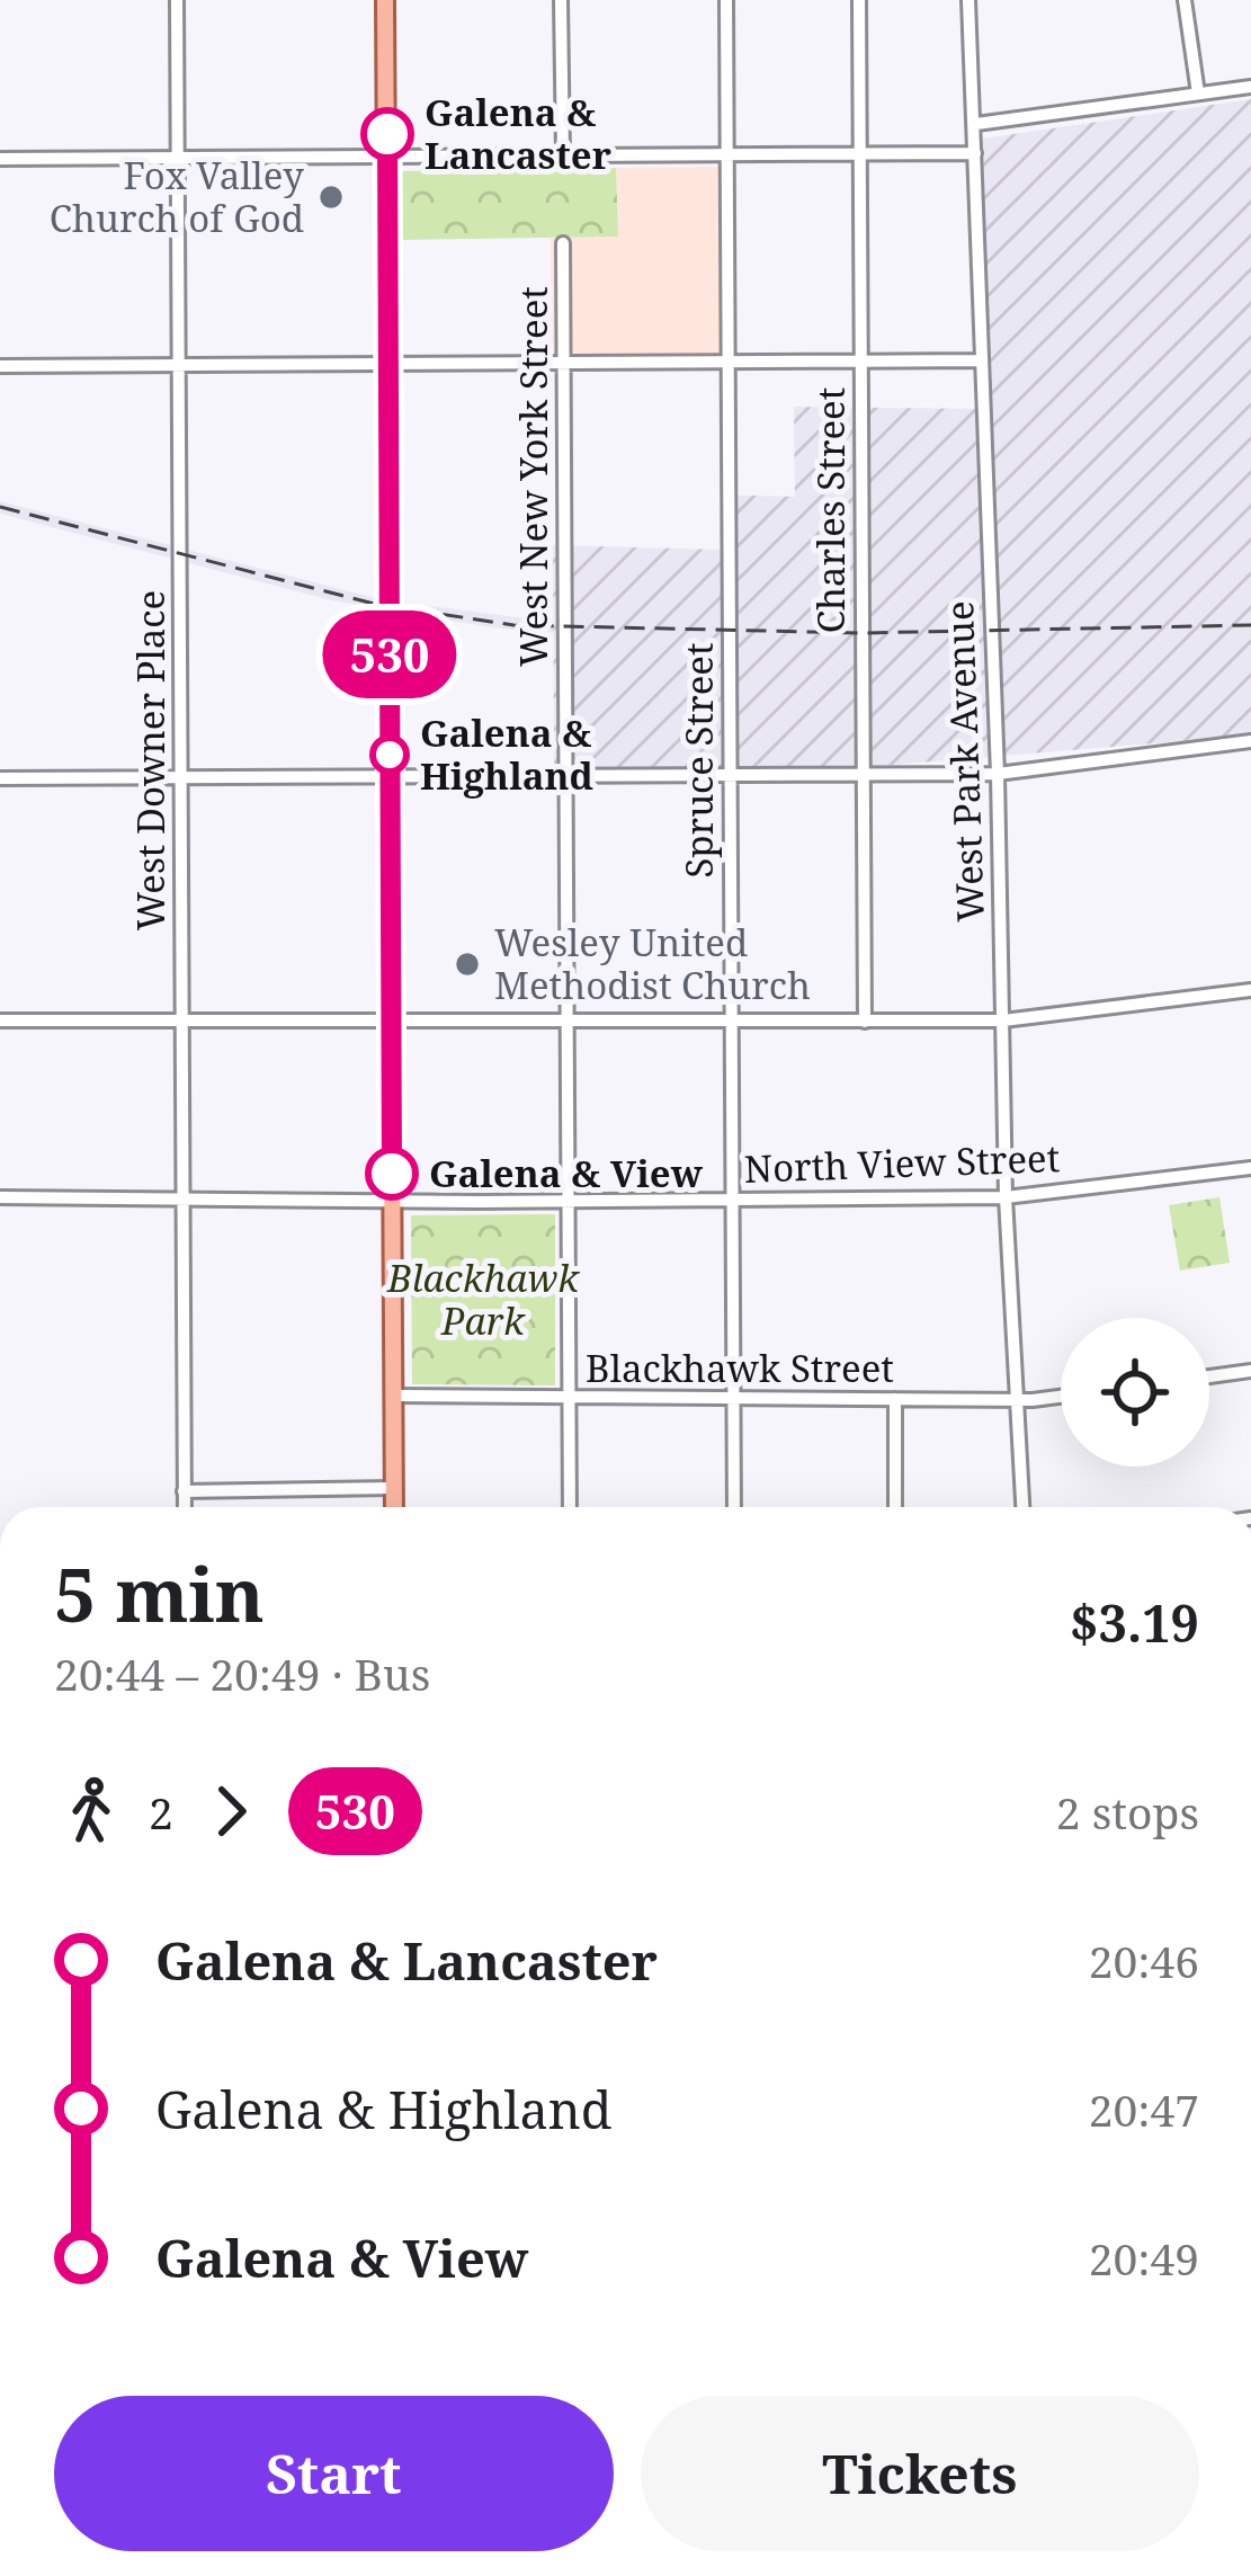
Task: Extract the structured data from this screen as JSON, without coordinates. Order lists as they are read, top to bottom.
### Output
{
  "streets": {
    "street": [
      "West New York Street",
      "Charles Street",
      "West Downer Place",
      "Spruce Street",
      "West Park Avenue",
      "North View Street",
      "Blackhawk Street"
    ]
  },
  "crossings": [
    ["West New York Street", "North View Street"],
    ["West New York Street", "Blackhawk Street"],
    ["West Downer Place", "North View Street"],
    ["Spruce Street", "North View Street"],
    ["Spruce Street", "Blackhawk Street"],
    ["West Park Avenue", "North View Street"],
    ["West Park Avenue", "Blackhawk Street"]
  ],
  "parks": ["Blackhawk Park"],
  "places": [
    "Galena & Lancaster",
    "Fox Valley Church of God",
    "Galena & Highland",
    "Wesley United Methodist Church",
    "Galena & View"
  ],
  "lines": ["bus line 530"],
  "page": {
    "on_map": "530",
    "heading": ["5 min", "20:44 – 20:49 · Bus", "$3.19"],
    "legs": ["2", "530", "2 stops"],
    "list": [
      {
        "name": "Galena & Lancaster",
        "value": "20:46"
      },
      {
        "name": "Galena & Highland",
        "value": "20:47"
      },
      {
        "name": "Galena & View",
        "value": "20:49"
      }
    ],
    "buttons": ["Start", "Tickets"]
  }
}
